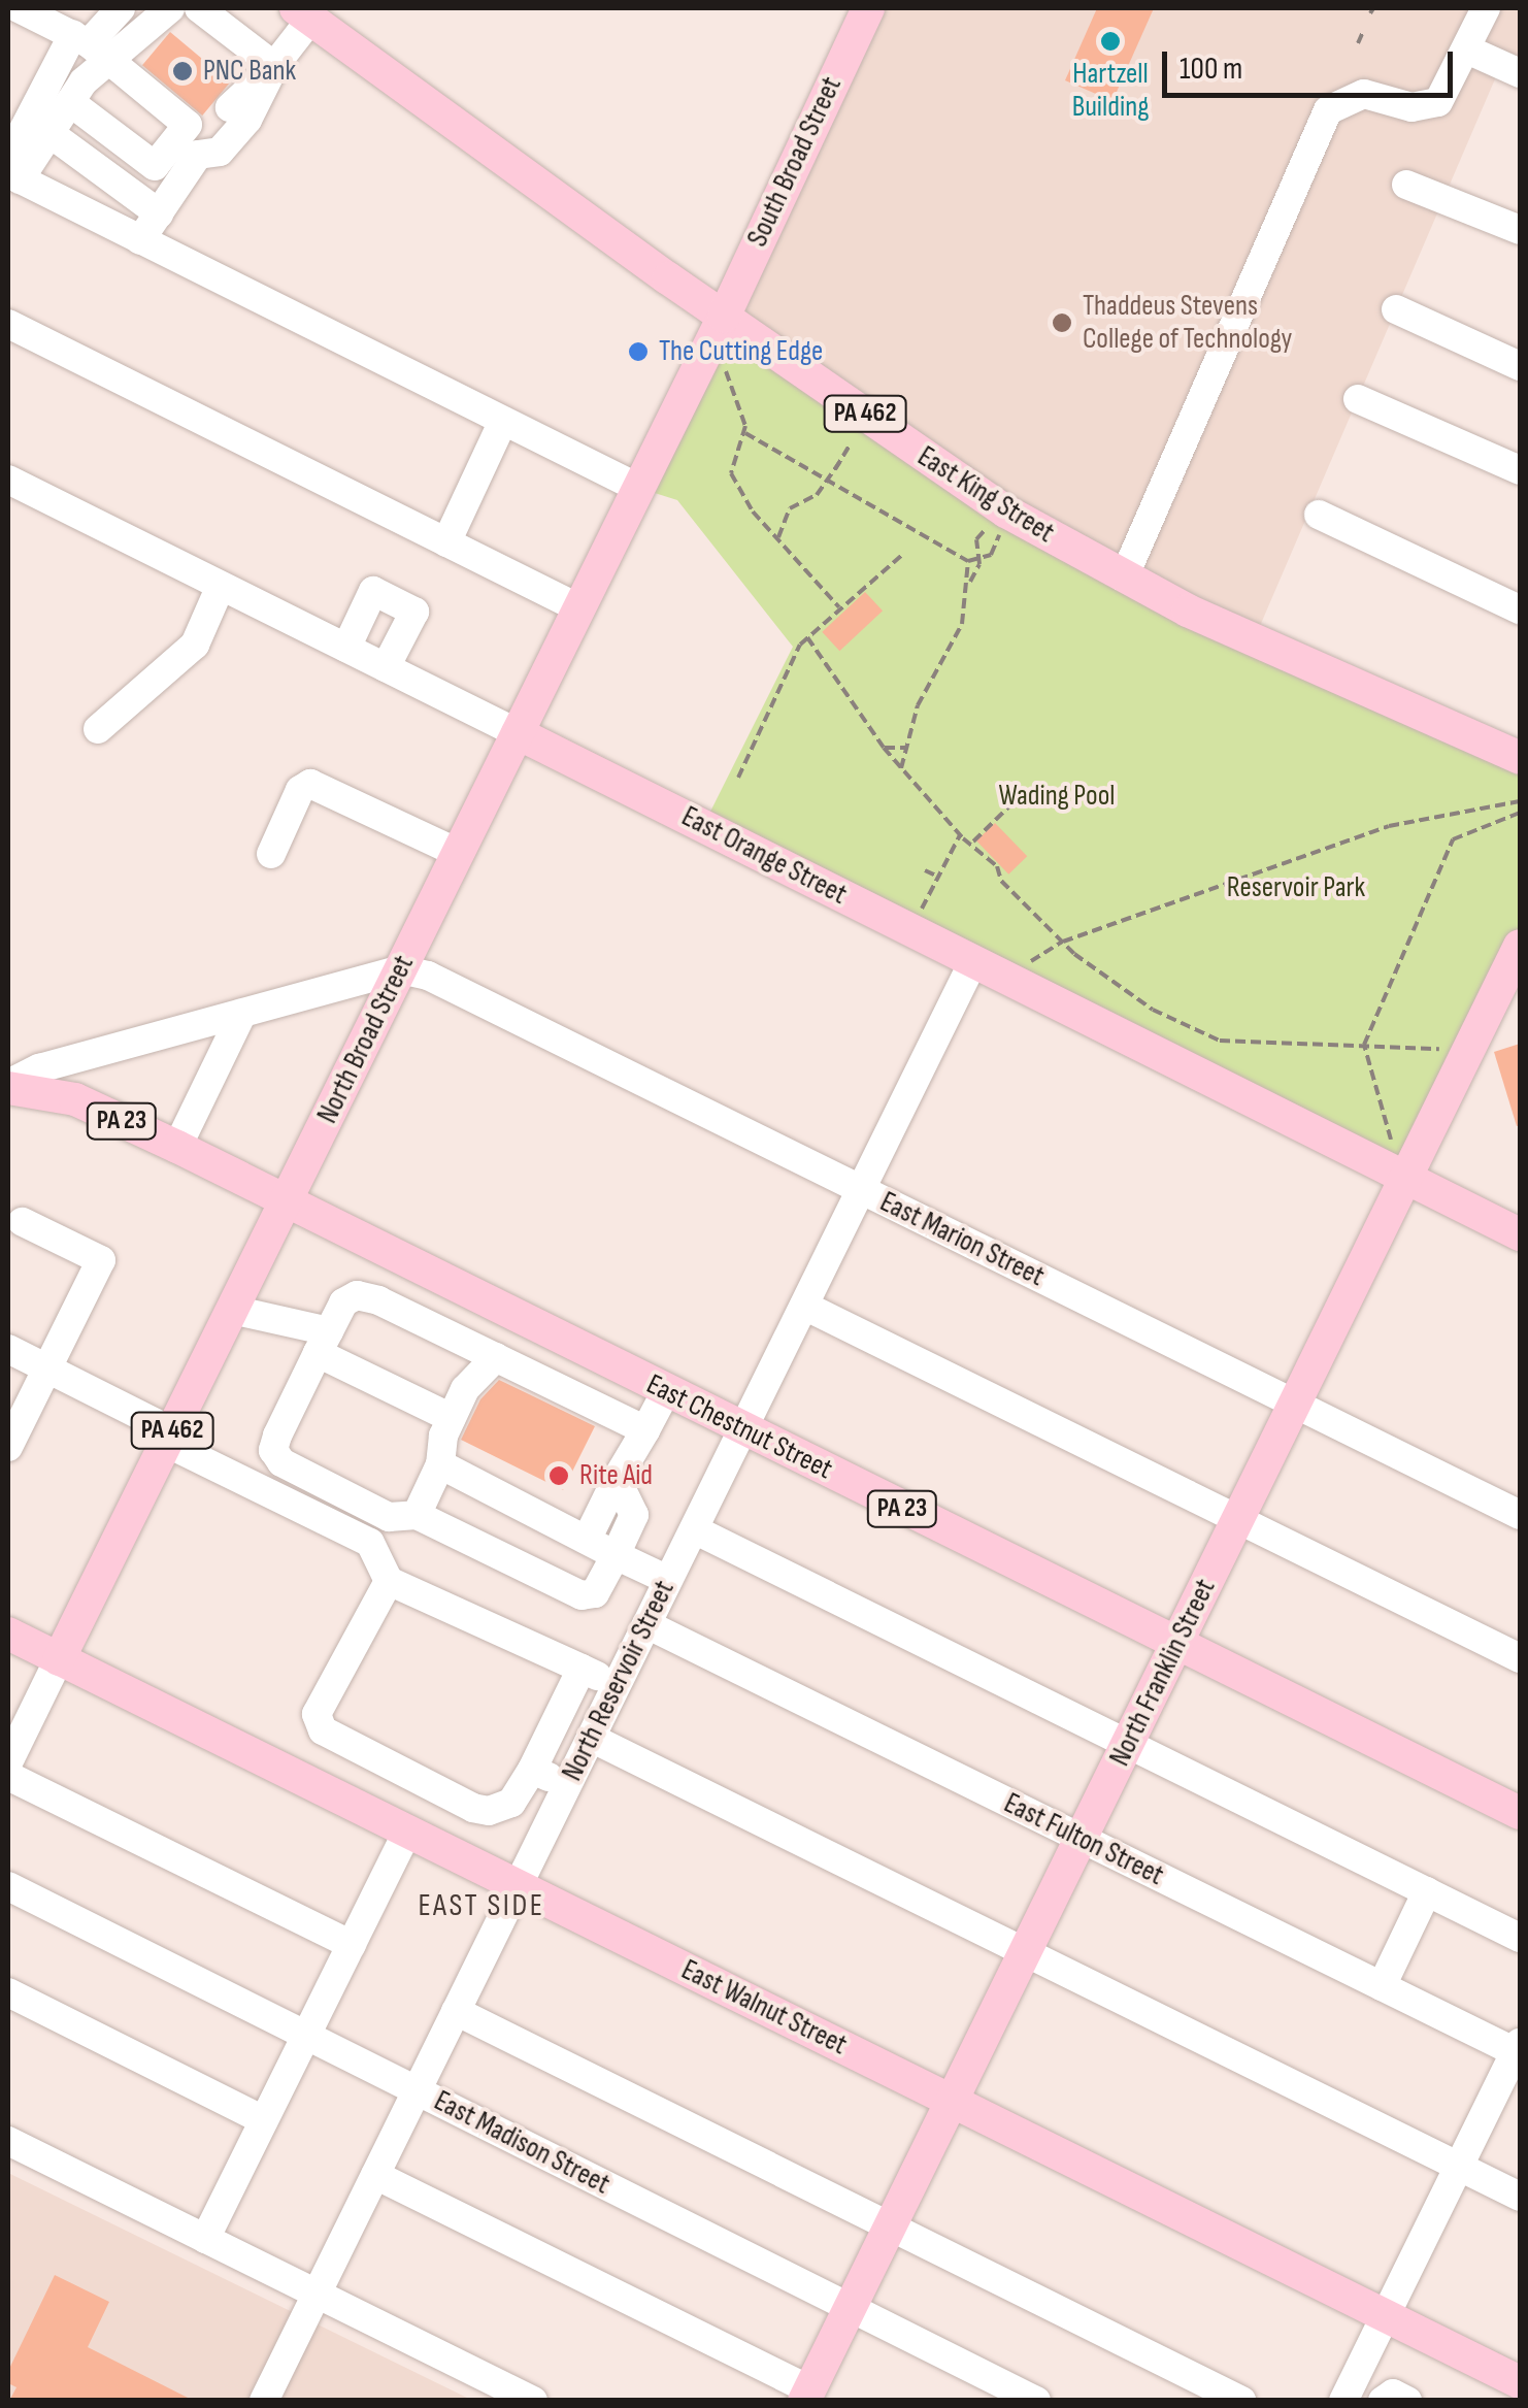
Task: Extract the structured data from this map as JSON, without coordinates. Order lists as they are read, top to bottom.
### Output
{
  "streets": {
    "main road": [
      "South Broad Street",
      "PA 462",
      "East King Street",
      "East Orange Street",
      "North Broad Street",
      "PA 23",
      "East Chestnut Street",
      "North Franklin Street",
      "East Walnut Street"
    ],
    "street": [
      "East Marion Street",
      "North Reservoir Street",
      "East Fulton Street",
      "East Madison Street"
    ]
  },
  "crossings": [
    ["South Broad Street", "East King Street"],
    ["South Broad Street", "North Broad Street"],
    ["East King Street", "North Broad Street"],
    ["East Orange Street", "North Broad Street"],
    ["East Orange Street", "North Franklin Street"],
    ["East Orange Street", "North Reservoir Street"],
    ["North Broad Street", "East Marion Street"],
    ["North Broad Street", "East Chestnut Street"],
    ["North Broad Street", "East Walnut Street"],
    ["East Marion Street", "North Franklin Street"],
    ["East Marion Street", "North Reservoir Street"],
    ["East Chestnut Street", "North Franklin Street"],
    ["East Chestnut Street", "North Reservoir Street"],
    ["North Franklin Street", "East Fulton Street"],
    ["North Franklin Street", "East Walnut Street"],
    ["North Franklin Street", "East Madison Street"],
    ["North Reservoir Street", "East Fulton Street"],
    ["North Reservoir Street", "East Walnut Street"],
    ["North Reservoir Street", "East Madison Street"]
  ],
  "districts": ["EAST SIDE"],
  "parks": ["Wading Pool", "Reservoir Park"],
  "places": [
    "Hartzell Building",
    "PNC Bank",
    "Thaddeus Stevens College of Technology",
    "The Cutting Edge",
    "Rite Aid"
  ],
  "scale_bar": "100 m"
}
